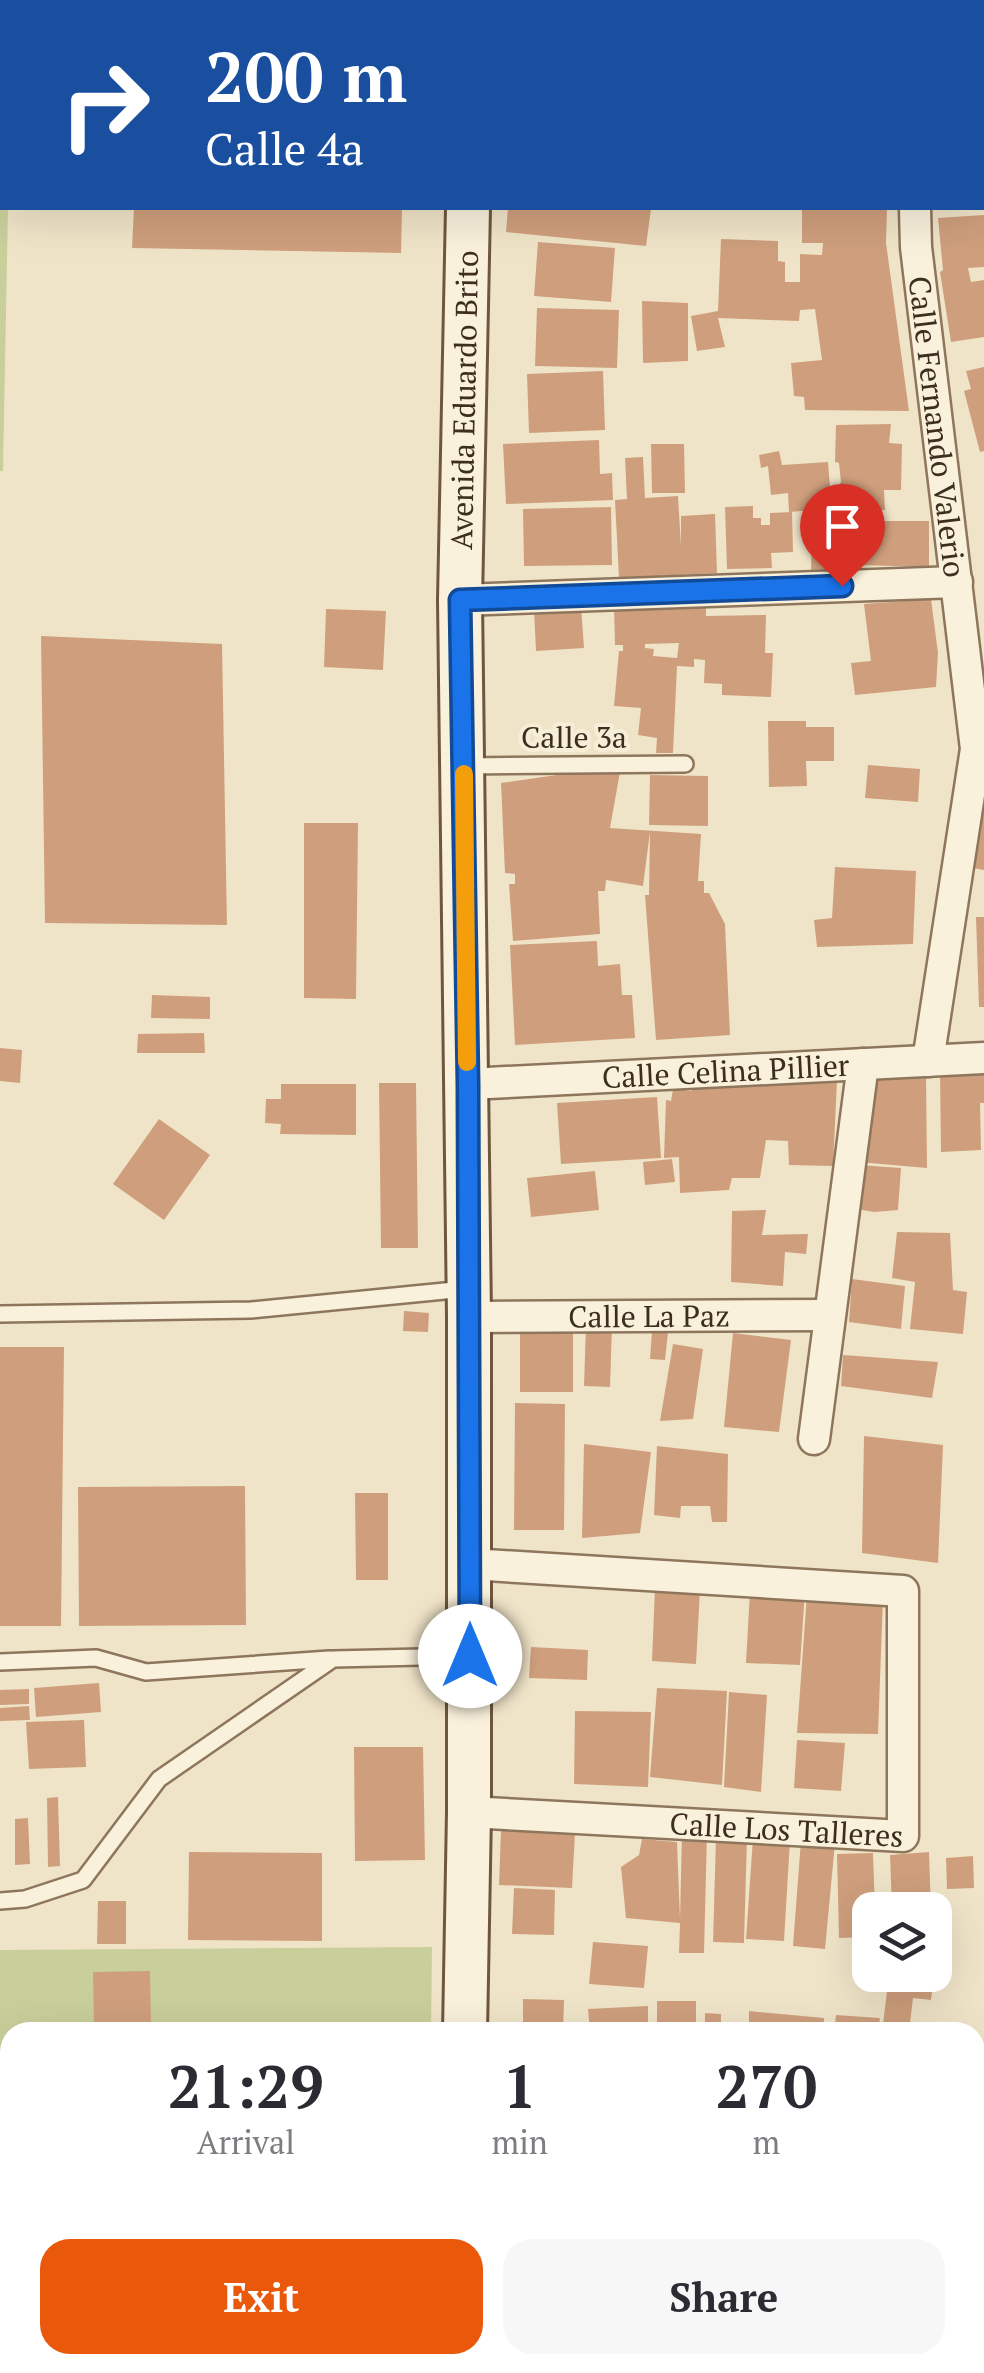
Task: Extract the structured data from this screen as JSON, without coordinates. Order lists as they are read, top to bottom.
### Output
{
  "streets": {
    "street": [
      "Avenida Eduardo Brito",
      "Calle Fernando Valerio",
      "Calle Celina Pillier",
      "Calle La Paz",
      "Calle Los Talleres"
    ],
    "lane": ["Calle 3a"]
  },
  "crossings": [
    ["Avenida Eduardo Brito", "Calle 3a"],
    ["Avenida Eduardo Brito", "Calle Celina Pillier"],
    ["Avenida Eduardo Brito", "Calle La Paz"],
    ["Avenida Eduardo Brito", "Calle Los Talleres"],
    ["Calle Fernando Valerio", "Calle Celina Pillier"]
  ],
  "page": {
    "turn": ["200 m", "Calle 4a"],
    "eta": [
      "21:29",
      "Arrival",
      "1",
      "min",
      "270",
      "m"
    ],
    "buttons": ["Exit", "Share"]
  }
}
